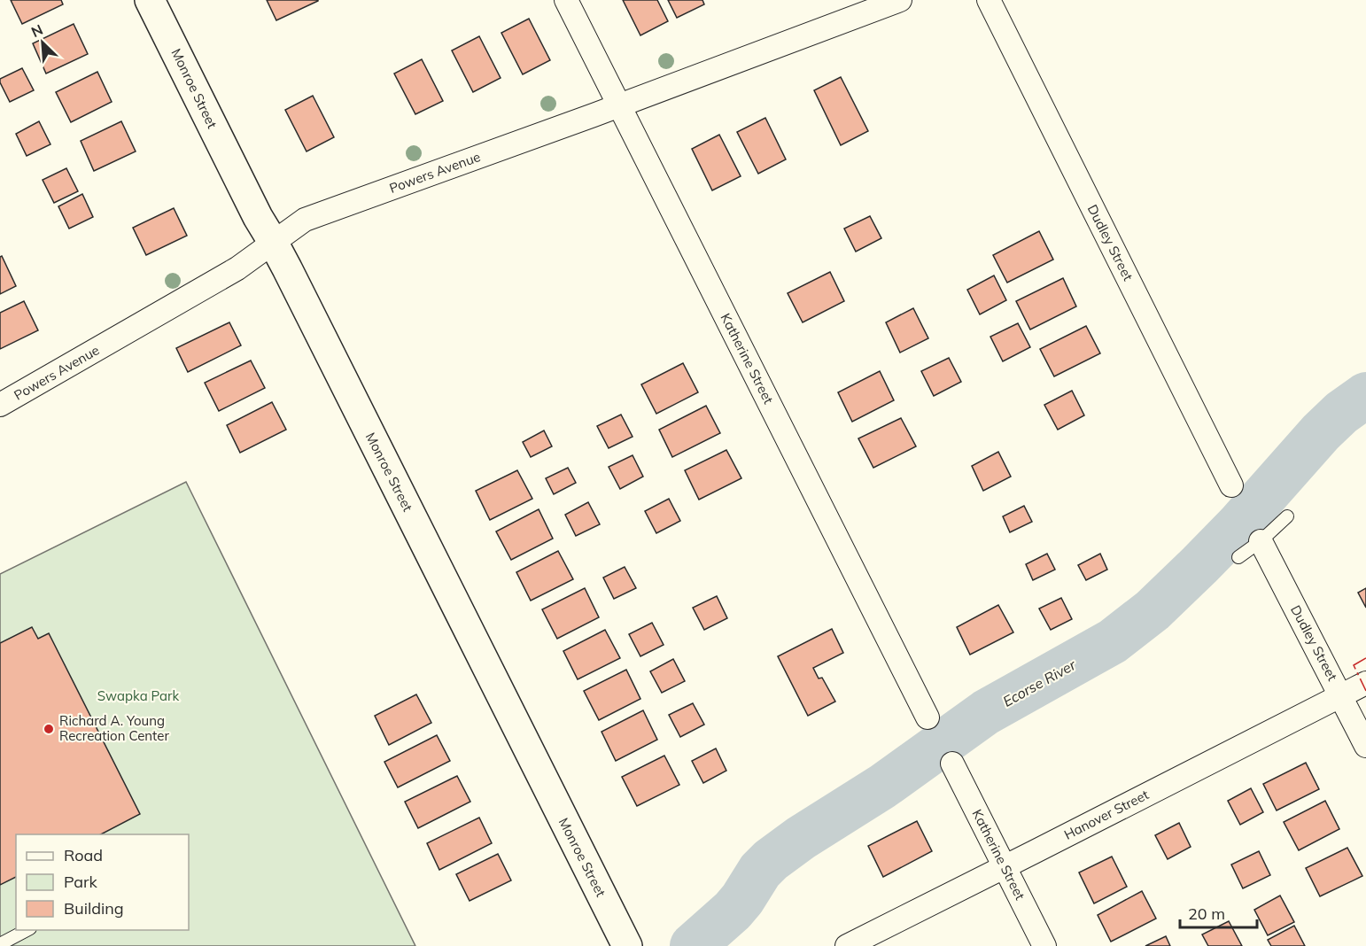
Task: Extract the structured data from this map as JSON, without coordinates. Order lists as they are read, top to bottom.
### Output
{
  "streets": {
    "street": [
      "Monroe Street",
      "Powers Avenue",
      "Dudley Street",
      "Katherine Street",
      "Hanover Street"
    ]
  },
  "crossings": [
    ["Monroe Street", "Powers Avenue"],
    ["Powers Avenue", "Katherine Street"],
    ["Dudley Street", "Hanover Street"],
    ["Katherine Street", "Hanover Street"]
  ],
  "water": ["Ecorse River"],
  "parks": ["Swapka Park"],
  "places": ["Richard A. Young Recreation Center"],
  "legend": ["Road", "Park", "Building"],
  "scale_bar": "20 m",
  "north": "top left"
}
